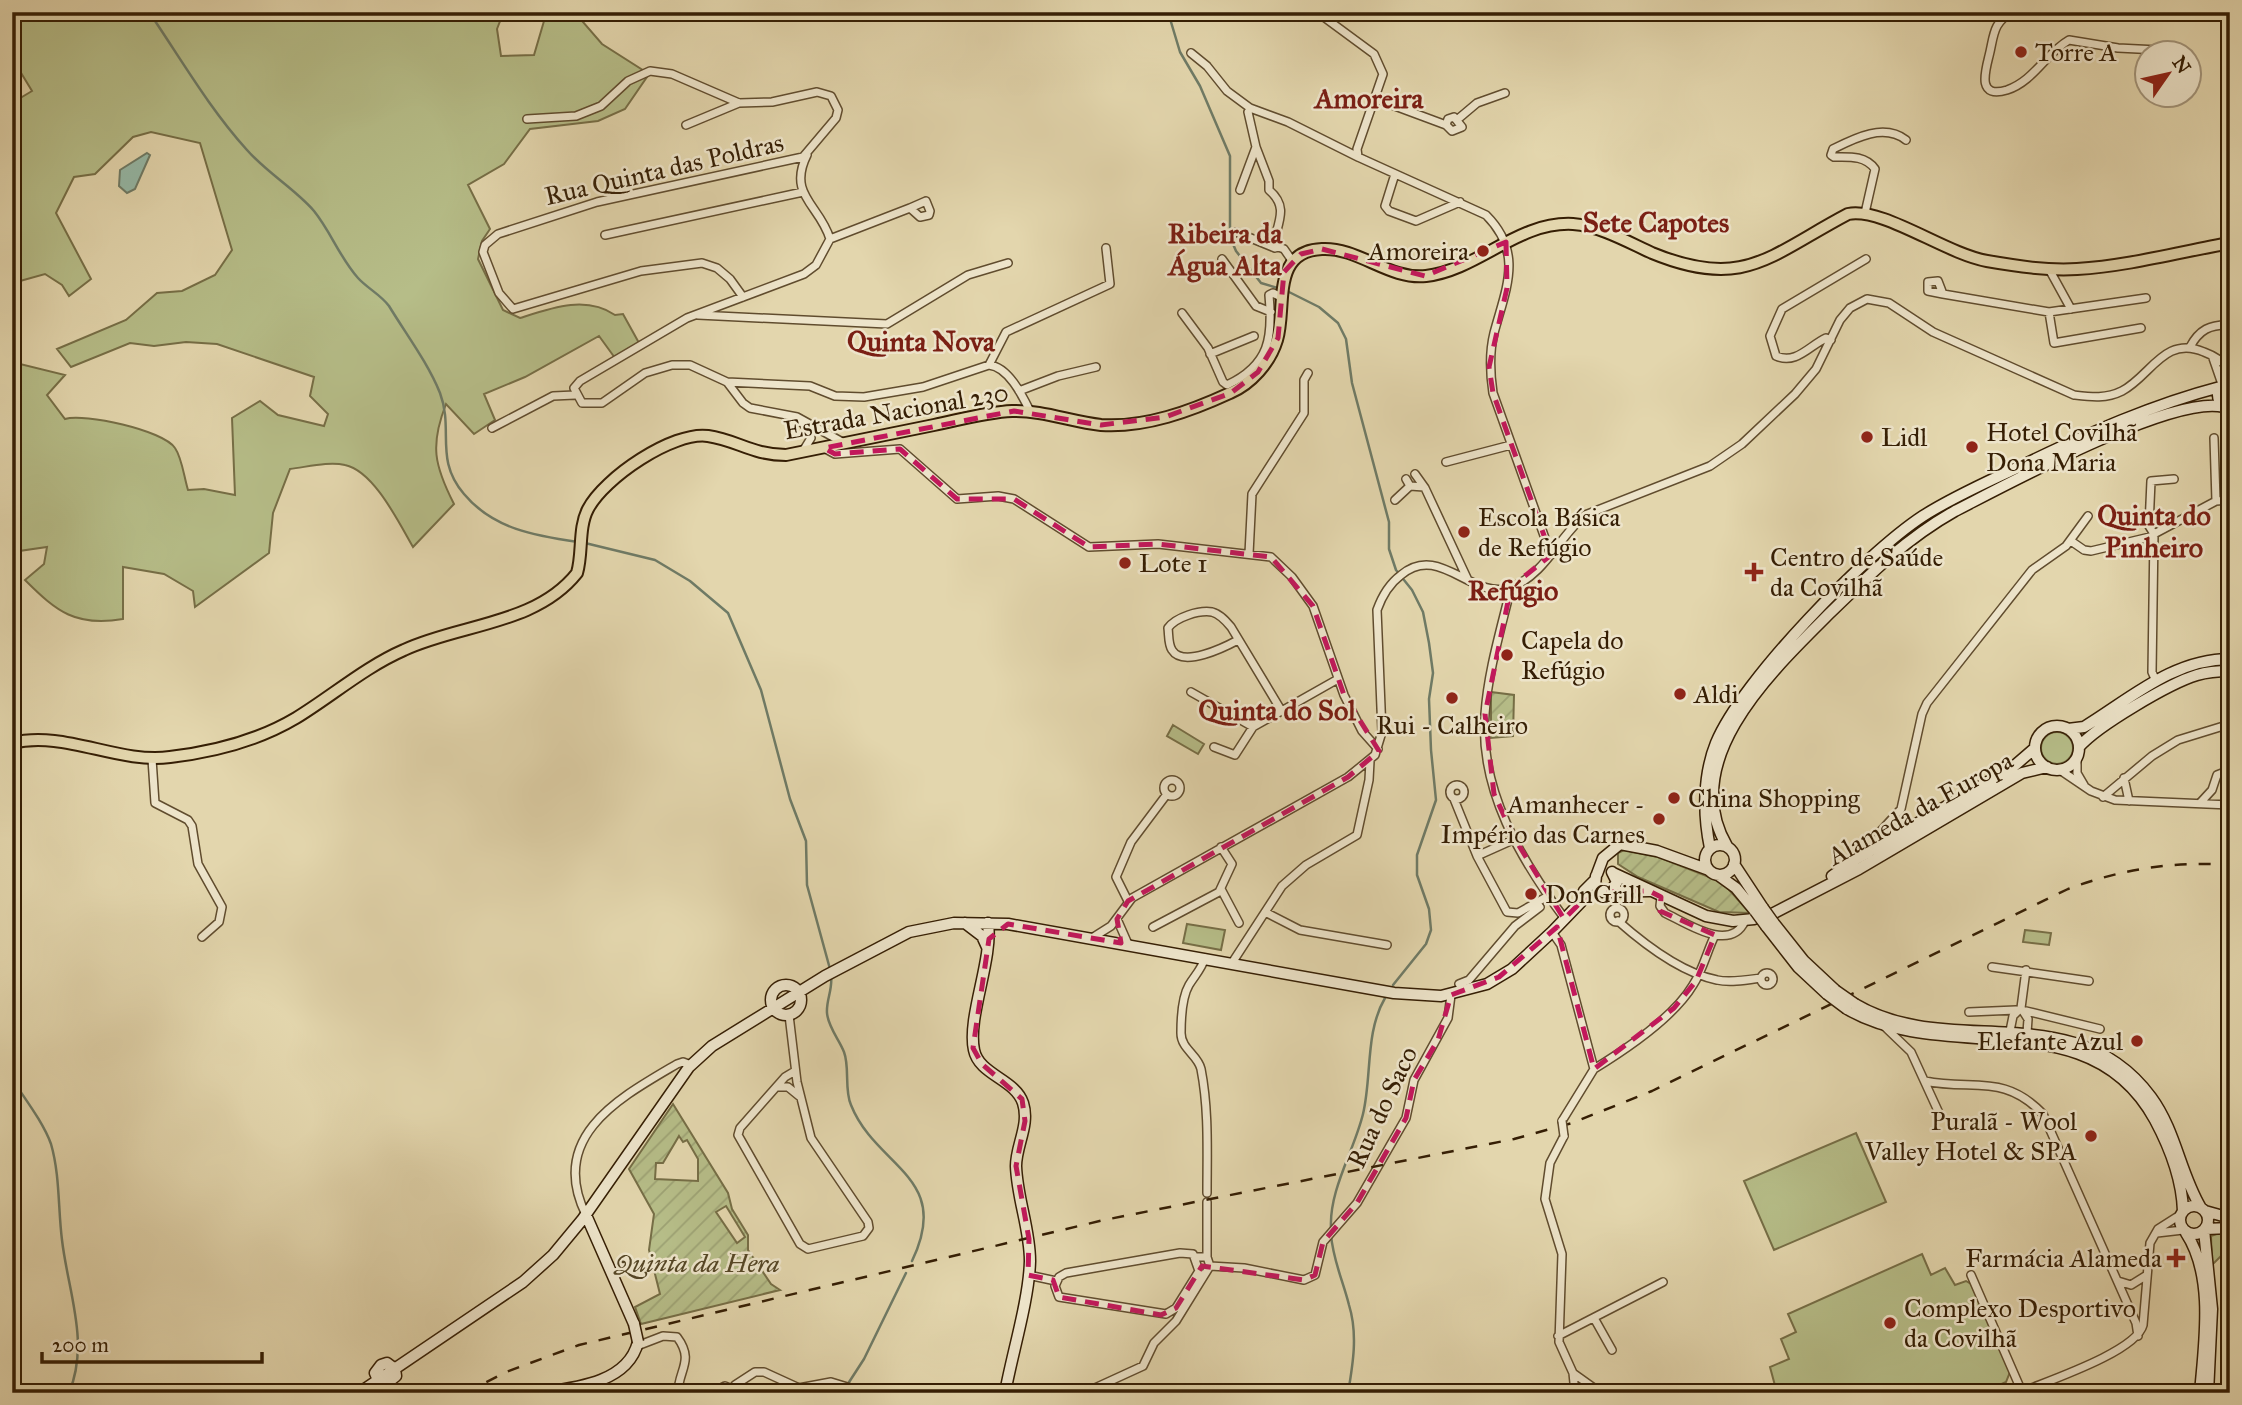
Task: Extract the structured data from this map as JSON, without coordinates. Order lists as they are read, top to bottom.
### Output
{
  "streets": {
    "main road": ["Estrada Nacional 230", "Alameda da Europa"],
    "street": ["Rua Quinta das Poldras", "Rua do Saco"]
  },
  "districts": [
    "Amoreira",
    "Sete Capotes",
    "Ribeira da Água Alta",
    "Quinta Nova",
    "Quinta do Pinheiro",
    "Refúgio",
    "Quinta do Sol"
  ],
  "parks": ["Quinta da Hera"],
  "places": {
    "other": [
      "Torre A",
      "Amoreira",
      "Lidl",
      "Hotel Covilhã Dona Maria",
      "Escola Básica de Refúgio",
      "Lote 1",
      "Capela do Refúgio",
      "Aldi",
      "Rui - Calheiro",
      "China Shopping",
      "Amanhecer - Império das Carnes",
      "DonGrill",
      "Elefante Azul",
      "Puralã - Wool Valley Hotel & SPA",
      "Complexo Desportivo da Covilhã"
    ],
    "health": ["Centro de Saúde da Covilhã", "Farmácia Alameda"]
  },
  "scale_bar": "200 m",
  "north": "top right"
}
